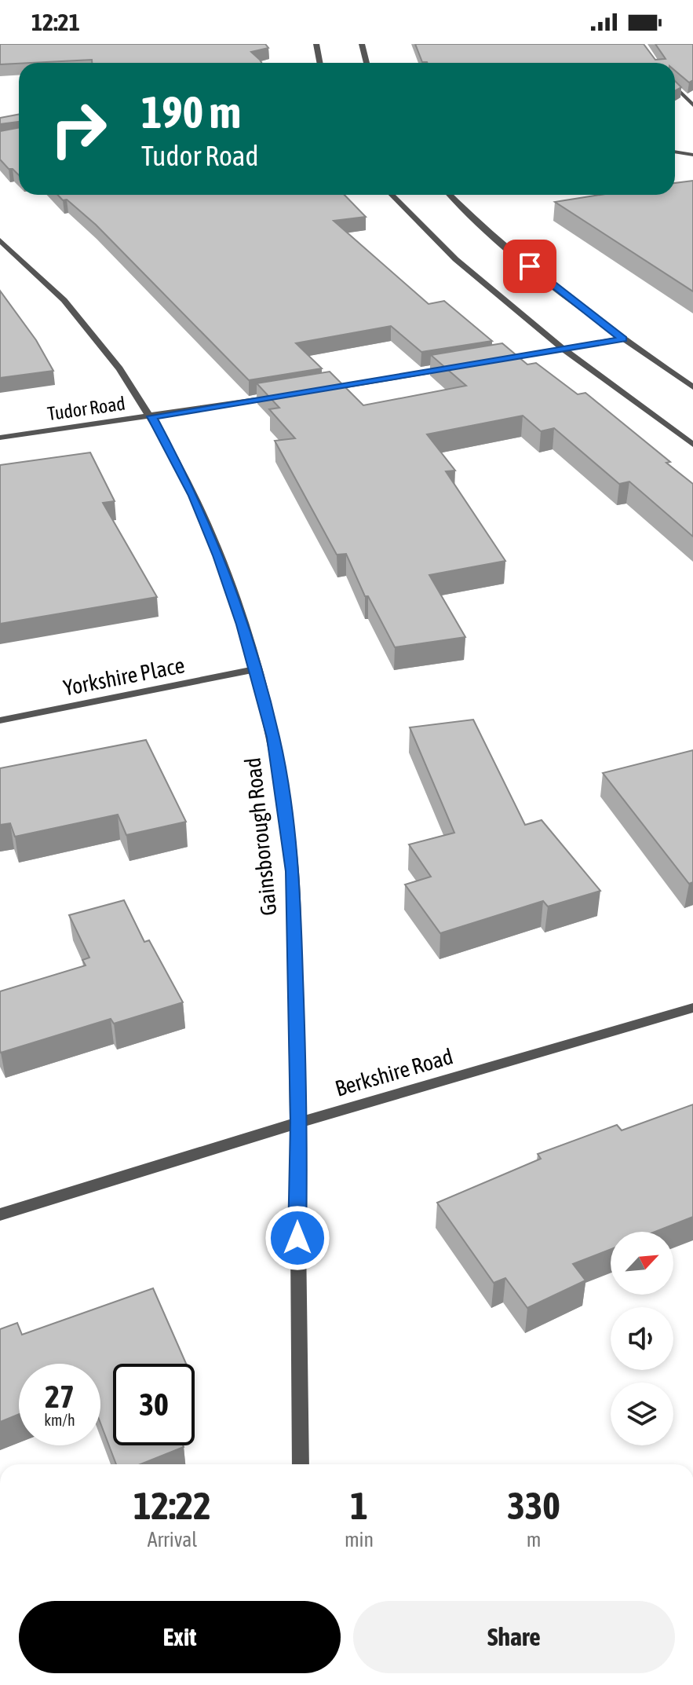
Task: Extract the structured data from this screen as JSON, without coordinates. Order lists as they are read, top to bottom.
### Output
{
  "streets": {
    "street": [
      "Tudor Road",
      "Yorkshire Place",
      "Gainsborough Road",
      "Berkshire Road"
    ]
  },
  "crossings": [
    ["Tudor Road", "Gainsborough Road"],
    ["Yorkshire Place", "Gainsborough Road"],
    ["Gainsborough Road", "Berkshire Road"]
  ],
  "north": "top right",
  "page": {
    "status": "12:21",
    "turn": ["190 m", "Tudor Road"],
    "speed": "27 km/h",
    "limit": "30",
    "eta": [
      "12:22",
      "Arrival",
      "1",
      "min",
      "330",
      "m"
    ],
    "buttons": ["Exit", "Share"]
  }
}
